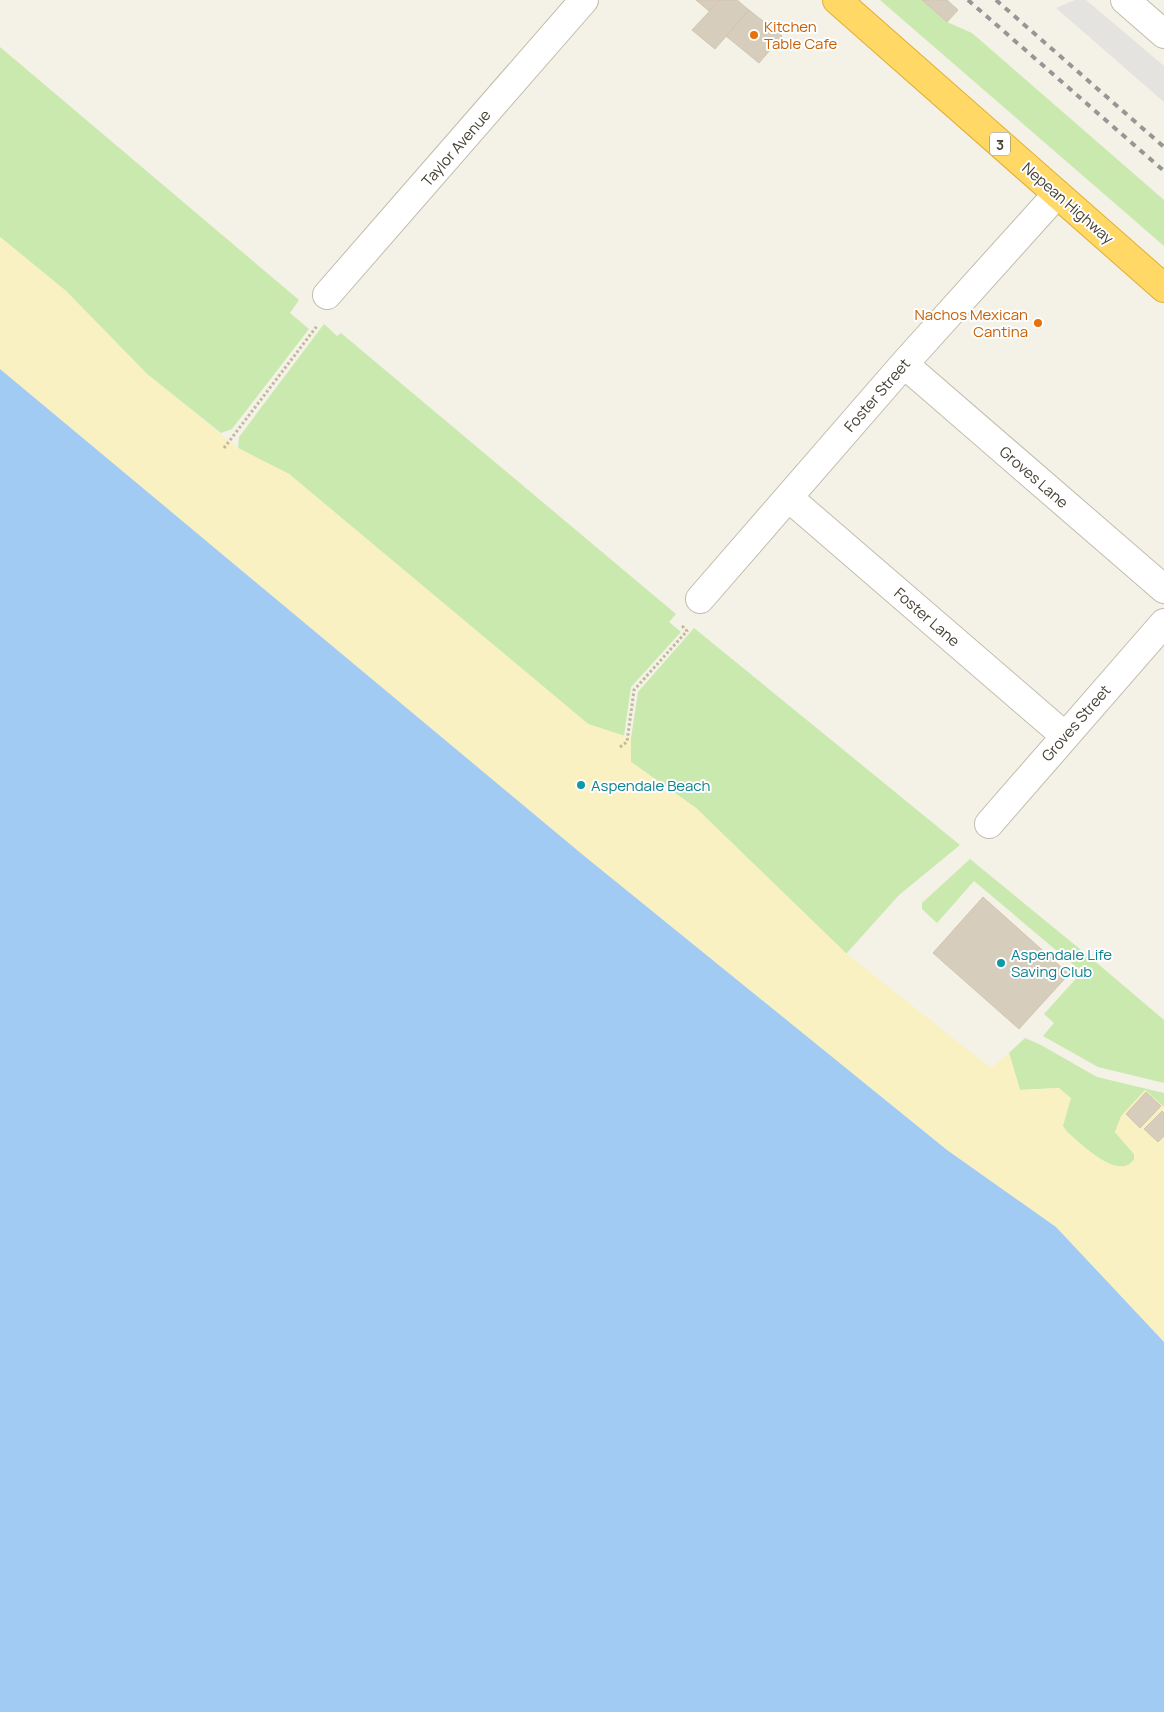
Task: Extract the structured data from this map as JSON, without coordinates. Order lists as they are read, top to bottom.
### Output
{
  "streets": {
    "highway": ["3", "Nepean Highway"],
    "street": [
      "Taylor Avenue",
      "Foster Street",
      "Groves Lane",
      "Foster Lane",
      "Groves Street"
    ]
  },
  "crossings": [
    ["Nepean Highway", "Foster Street"],
    ["Foster Street", "Groves Lane"],
    ["Foster Street", "Foster Lane"],
    ["Foster Lane", "Groves Street"]
  ],
  "places": [
    "Kitchen Table Cafe",
    "Nachos Mexican Cantina",
    "Aspendale Beach",
    "Aspendale Life Saving Club"
  ]
}
